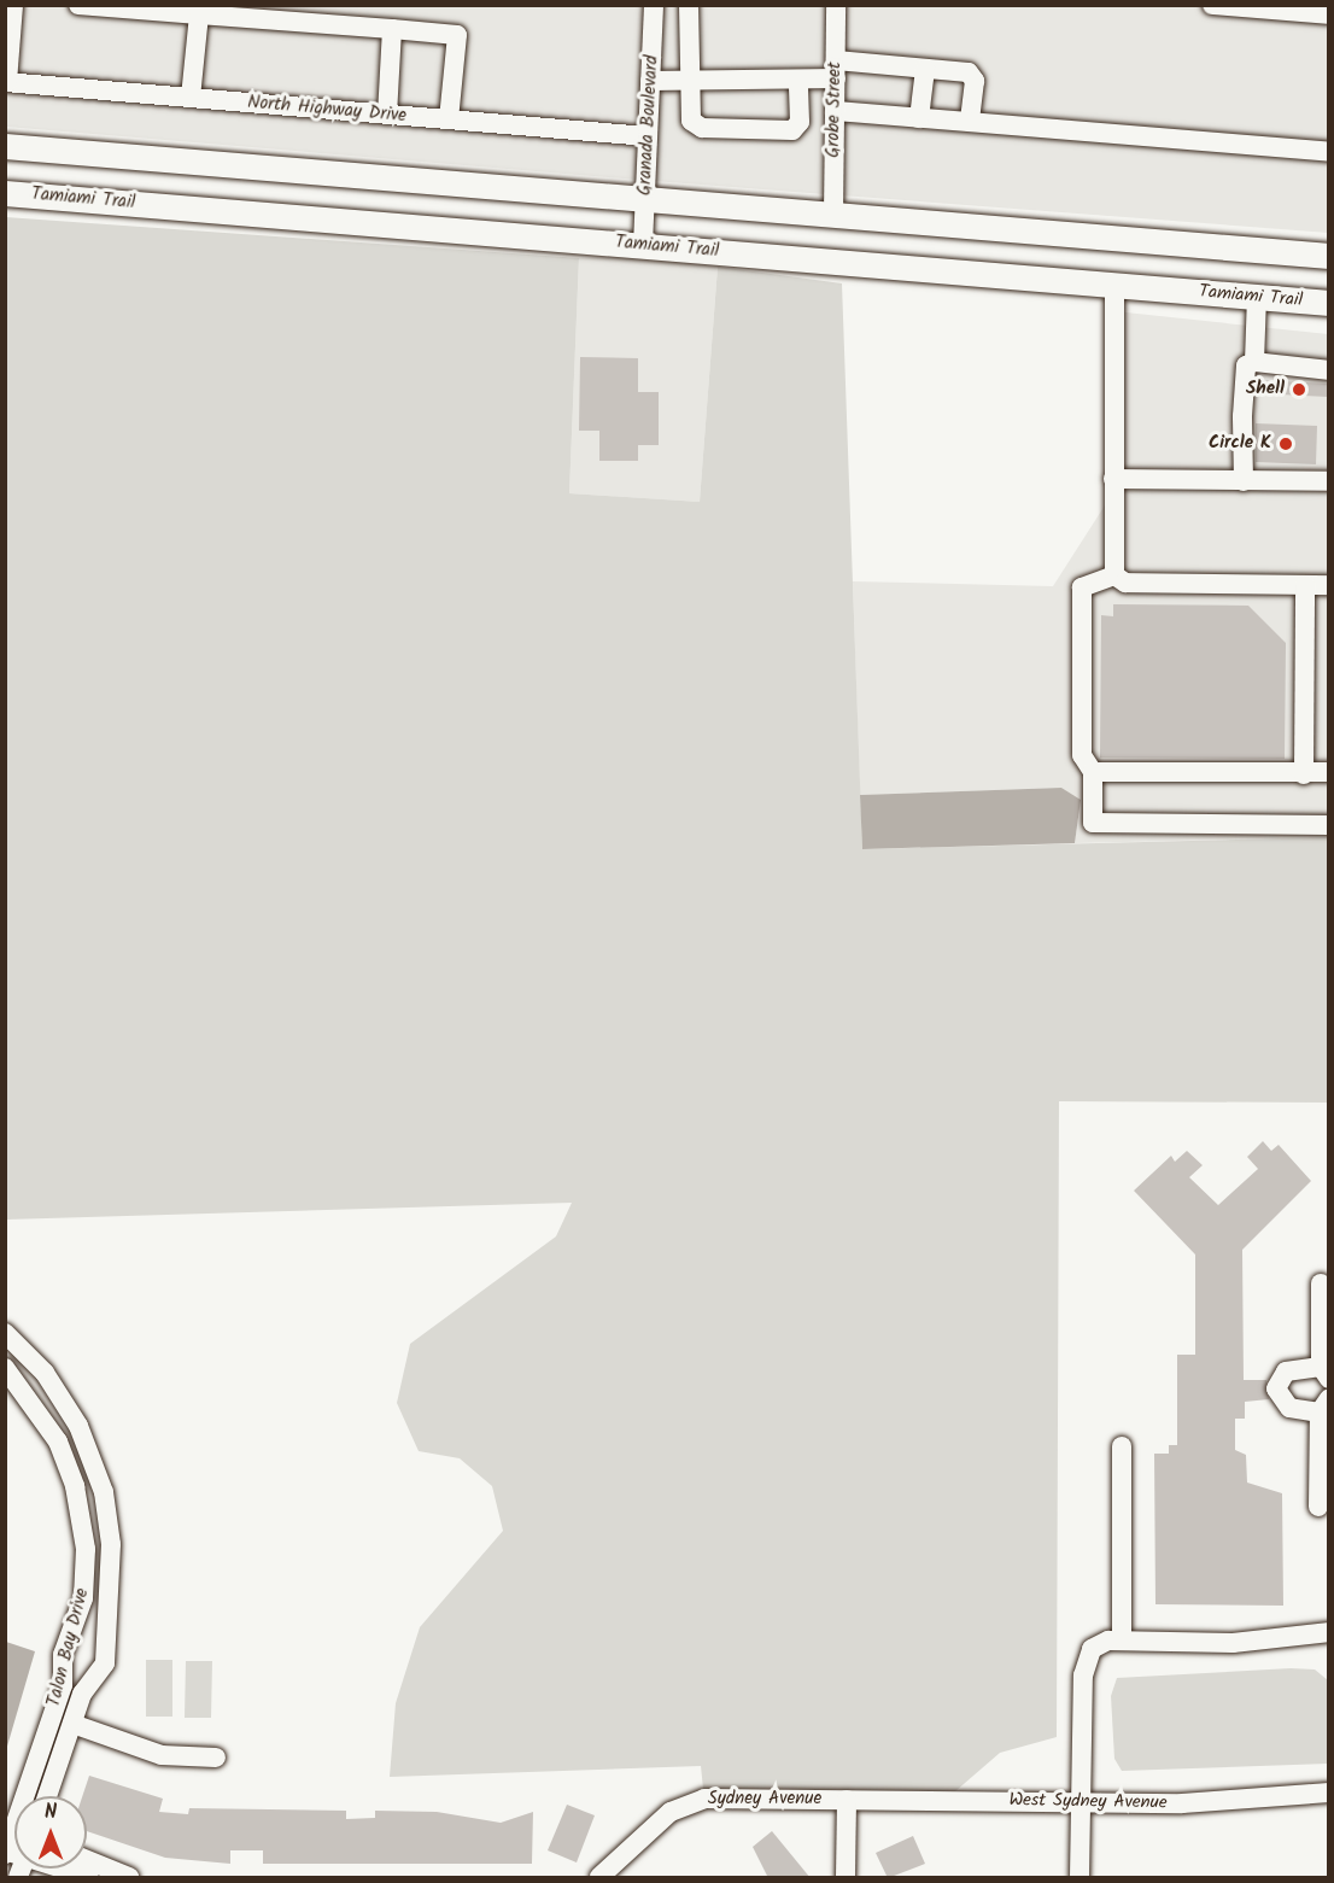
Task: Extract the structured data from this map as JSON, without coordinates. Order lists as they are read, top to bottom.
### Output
{
  "streets": {
    "main road": ["Tamiami Trail"],
    "street": [
      "North Highway Drive",
      "Grobe Street",
      "Granada Boulevard",
      "Talon Bay Drive",
      "Sydney Avenue",
      "West Sydney Avenue"
    ]
  },
  "crossings": [
    ["North Highway Drive", "Granada Boulevard"],
    ["Granada Boulevard", "Tamiami Trail"],
    ["Sydney Avenue", "West Sydney Avenue"]
  ],
  "places": ["Shell", "Circle K"],
  "north": "top"
}
